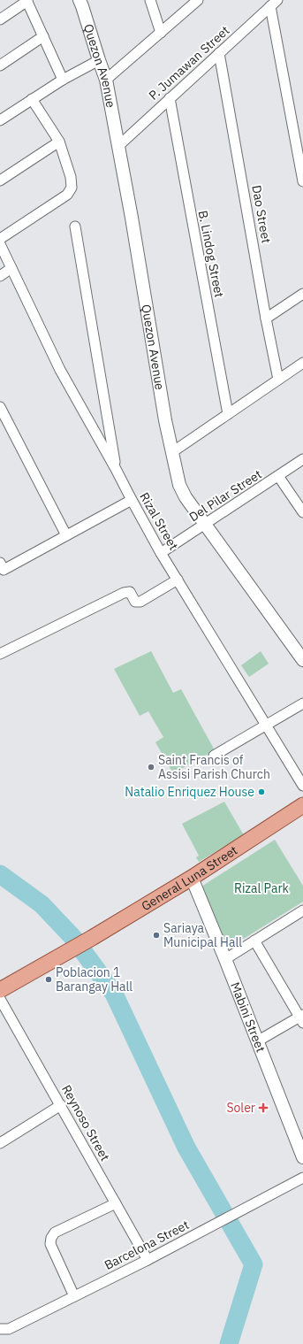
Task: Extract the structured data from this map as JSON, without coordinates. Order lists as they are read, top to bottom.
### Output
{
  "streets": {
    "main road": ["General Luna Street"],
    "street": [
      "P. Jumawan Street",
      "Quezon Avenue",
      "Dao Street",
      "B. Lindog Street",
      "Del Pilar Street",
      "Rizal Street",
      "Mabini Street",
      "Reynoso Street",
      "Barcelona Street"
    ]
  },
  "crossings": [
    ["P. Jumawan Street", "Quezon Avenue"],
    ["P. Jumawan Street", "Dao Street"],
    ["P. Jumawan Street", "B. Lindog Street"],
    ["Quezon Avenue", "Del Pilar Street"],
    ["Del Pilar Street", "Rizal Street"],
    ["General Luna Street", "Mabini Street"],
    ["Reynoso Street", "Barcelona Street"]
  ],
  "parks": ["Rizal Park"],
  "places": {
    "other": [
      "Saint Francis of Assisi Parish Church",
      "Natalio Enriquez House",
      "Sariaya Municipal Hall",
      "Poblacion 1 Barangay Hall"
    ],
    "health": ["Soler"]
  }
}
